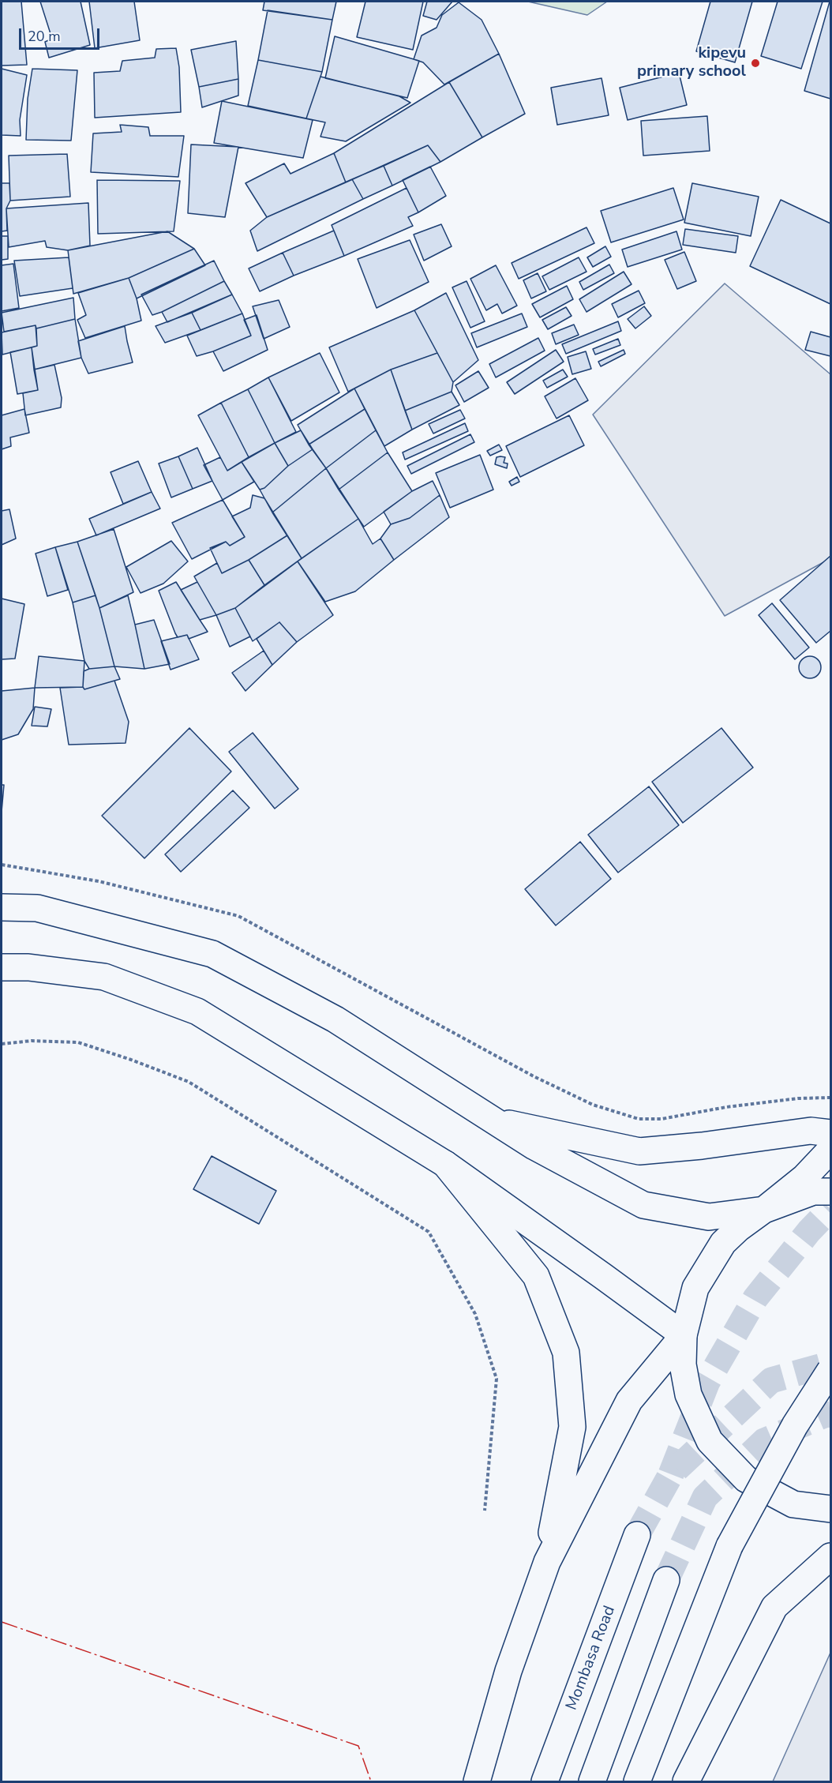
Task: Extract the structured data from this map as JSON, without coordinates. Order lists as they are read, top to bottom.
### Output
{
  "streets": {
    "main road": ["Mombasa Road"]
  },
  "places": ["kipevu primary school"],
  "scale_bar": "20 m"
}
